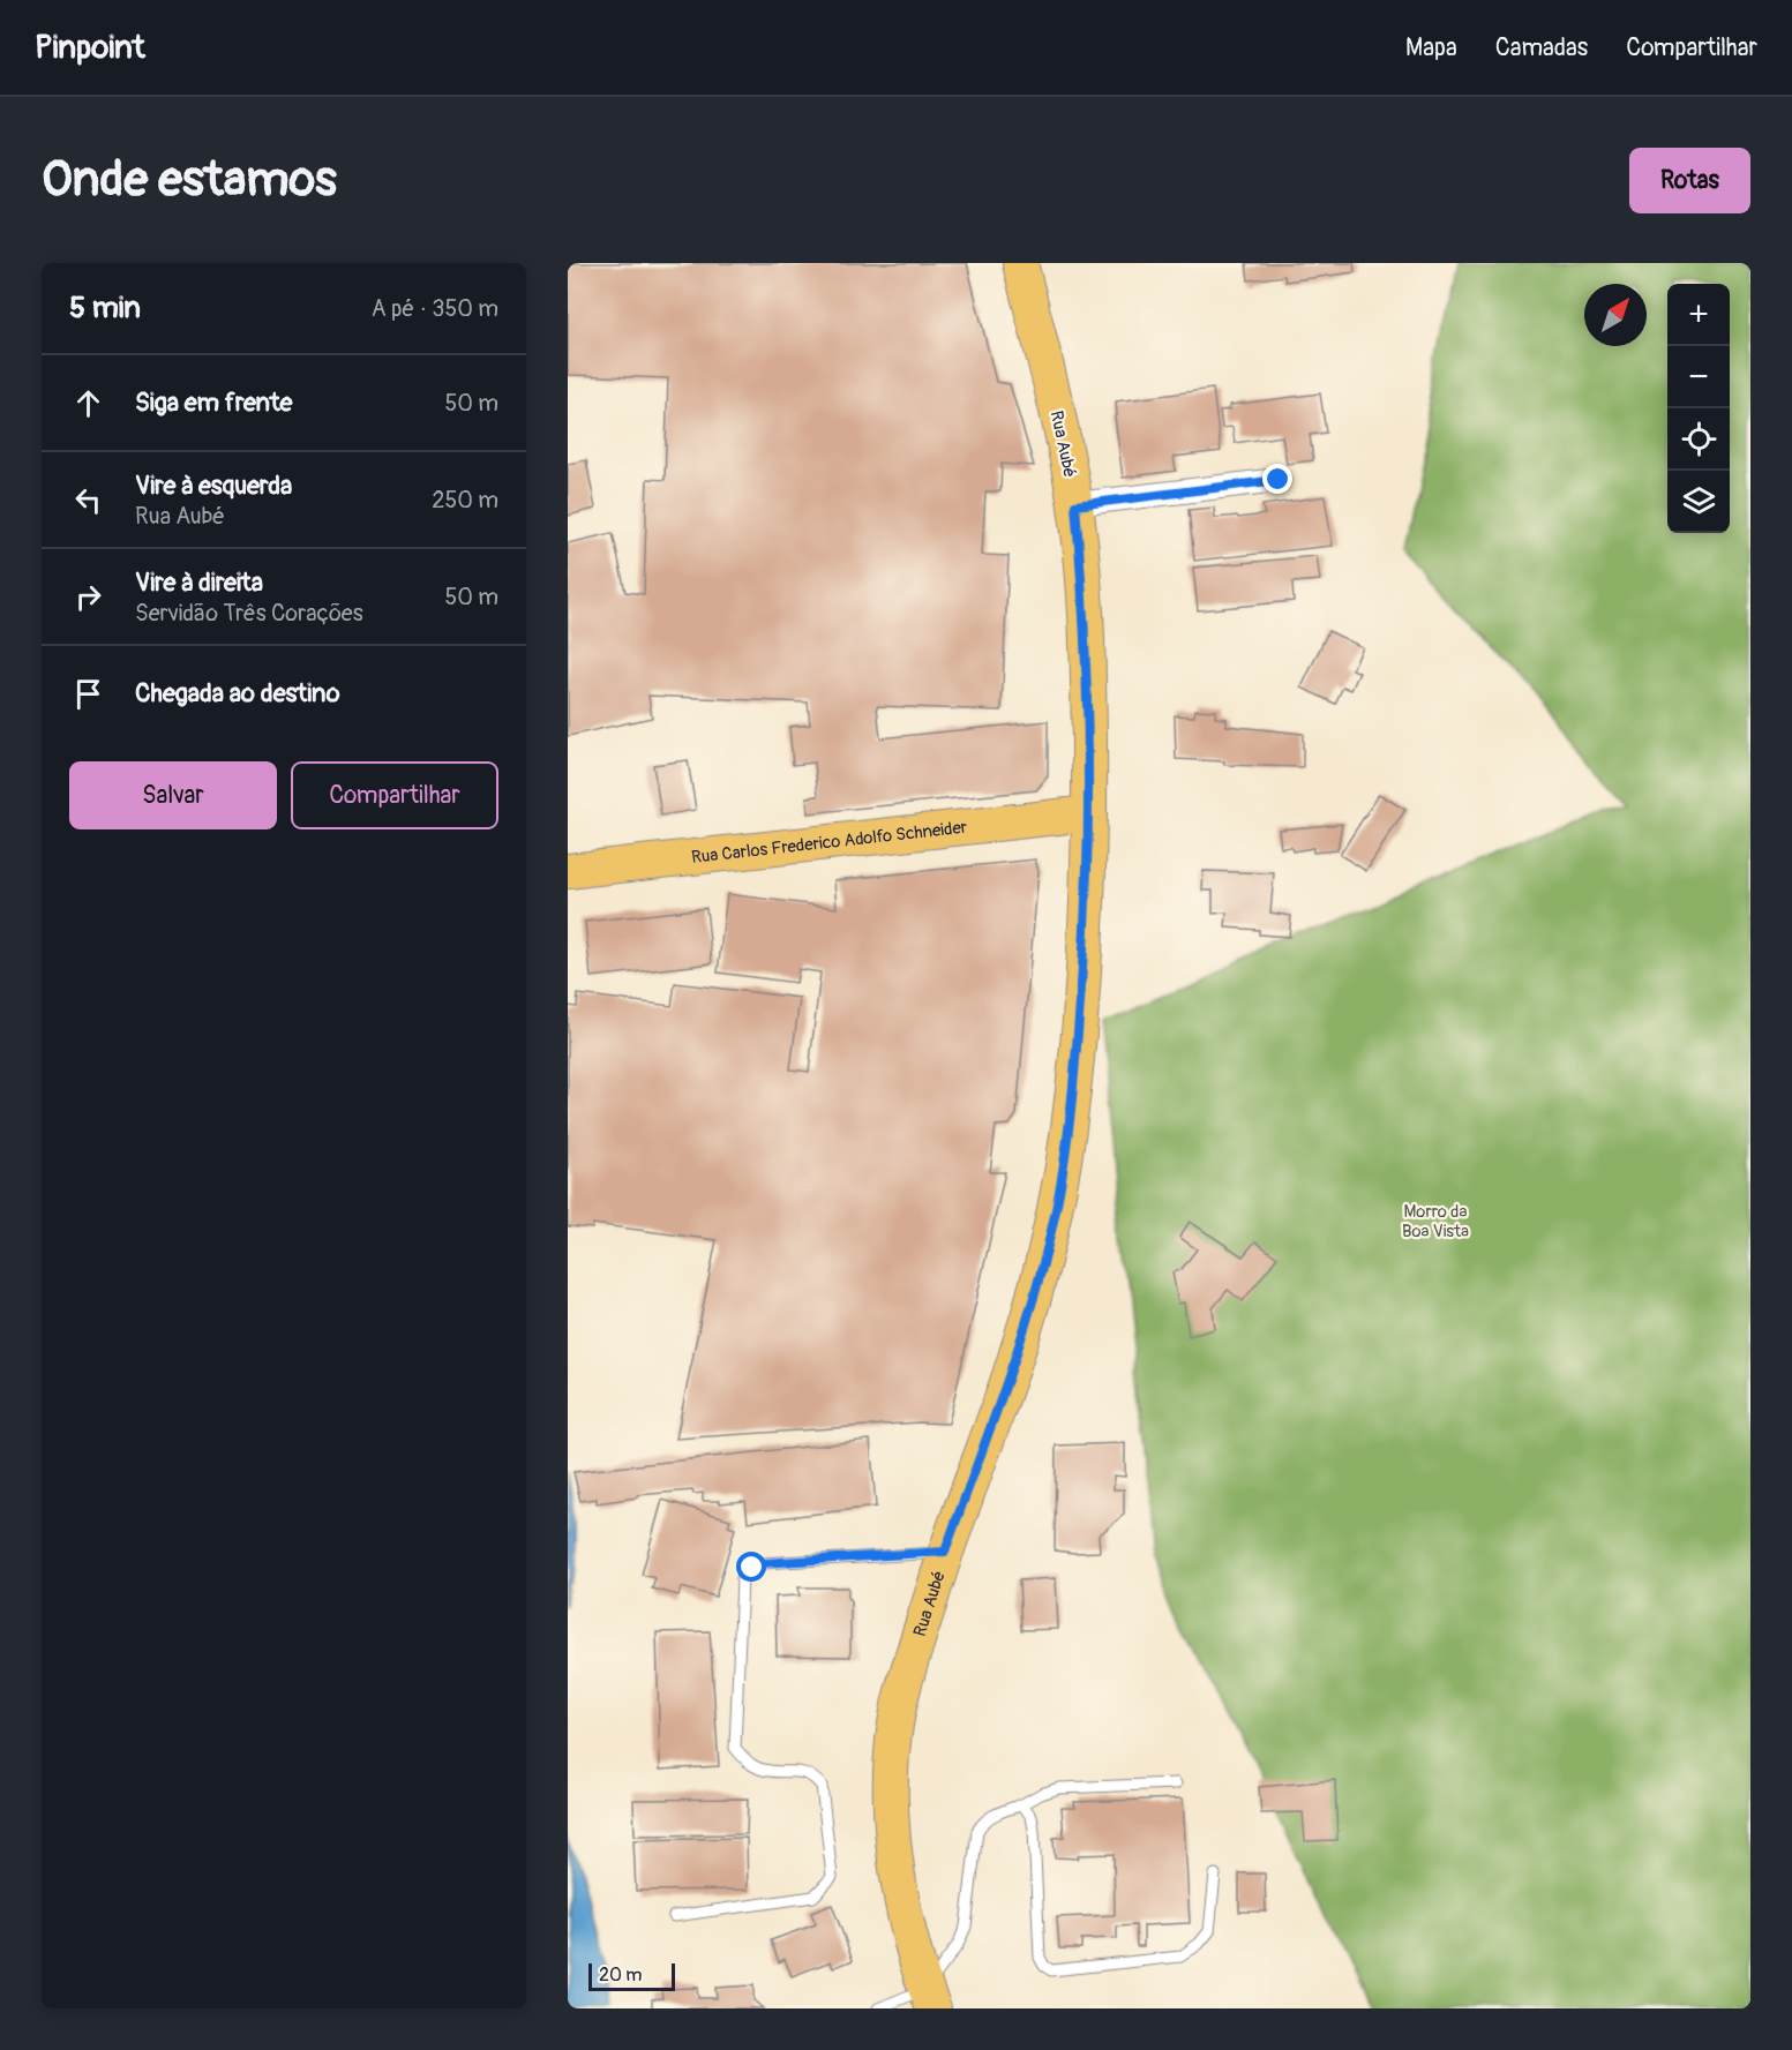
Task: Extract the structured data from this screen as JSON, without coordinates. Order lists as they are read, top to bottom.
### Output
{
  "streets": {
    "main road": ["Rua Aubé", "Rua Carlos Frederico Adolfo Schneider"]
  },
  "crossings": [
    ["Rua Aubé", "Rua Carlos Frederico Adolfo Schneider"]
  ],
  "parks": ["Morro da Boa Vista"],
  "scale_bar": "20 m",
  "north": "top right",
  "page": {
    "header": "Pinpoint",
    "nav": ["Mapa", "Camadas", "Compartilhar"],
    "buttons": [
      "Rotas",
      ["Salvar", "Compartilhar"]
    ],
    "title": "Onde estamos",
    "heading": ["5 min", "A pé · 350 m"],
    "map_buttons": ["+", "−"],
    "list": [
      ["Siga em frente", "50 m"],
      ["Vire à esquerda", "Rua Aubé", "250 m"],
      ["Vire à direita", "Servidão Três Corações", "50 m"],
      "Chegada ao destino"
    ],
    "scale": "20 m"
  }
}
